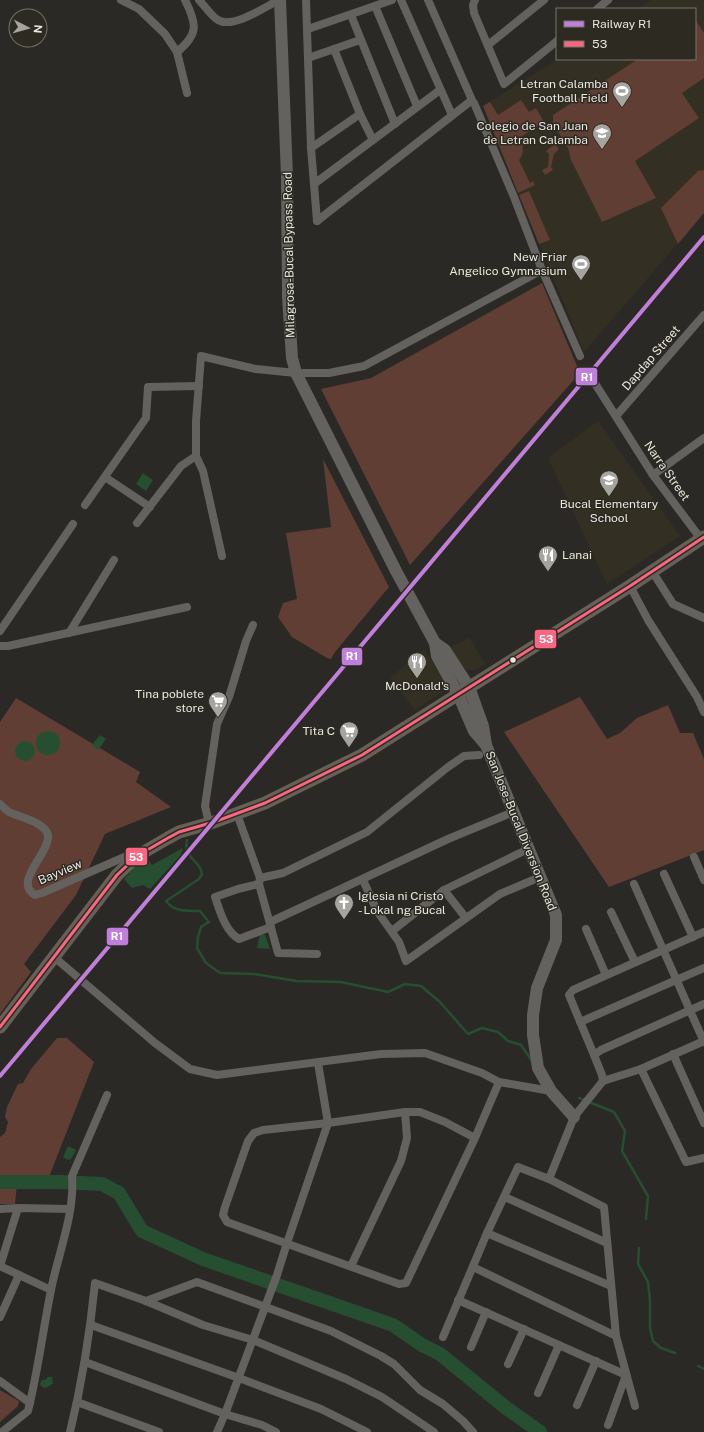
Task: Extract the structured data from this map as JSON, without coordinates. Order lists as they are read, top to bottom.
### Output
{
  "streets": {
    "main road": ["Milagrosa-Bucal Bypass Road", "San Jose-Bucal Diversion Road"],
    "street": ["Dapdap Street", "Narra Street", "Bayview"]
  },
  "crossings": [
    ["Milagrosa-Bucal Bypass Road", "San Jose-Bucal Diversion Road"],
    ["Dapdap Street", "Narra Street"]
  ],
  "places": {
    "sports": ["Letran Calamba Football Field", "New Friar Angelico Gymnasium"],
    "school or university": ["Colegio de San Juan de Letran Calamba", "Bucal Elementary School"],
    "restaurant": ["Lanai", "McDonald's"],
    "supermarket": ["Tina poblete store", "Tita C"],
    "church": ["Iglesia ni Cristo - Lokal ng Bucal"]
  },
  "lines": ["rail line R1", "transit line 53"],
  "legend": ["Railway R1", "53"],
  "north": "right"
}
